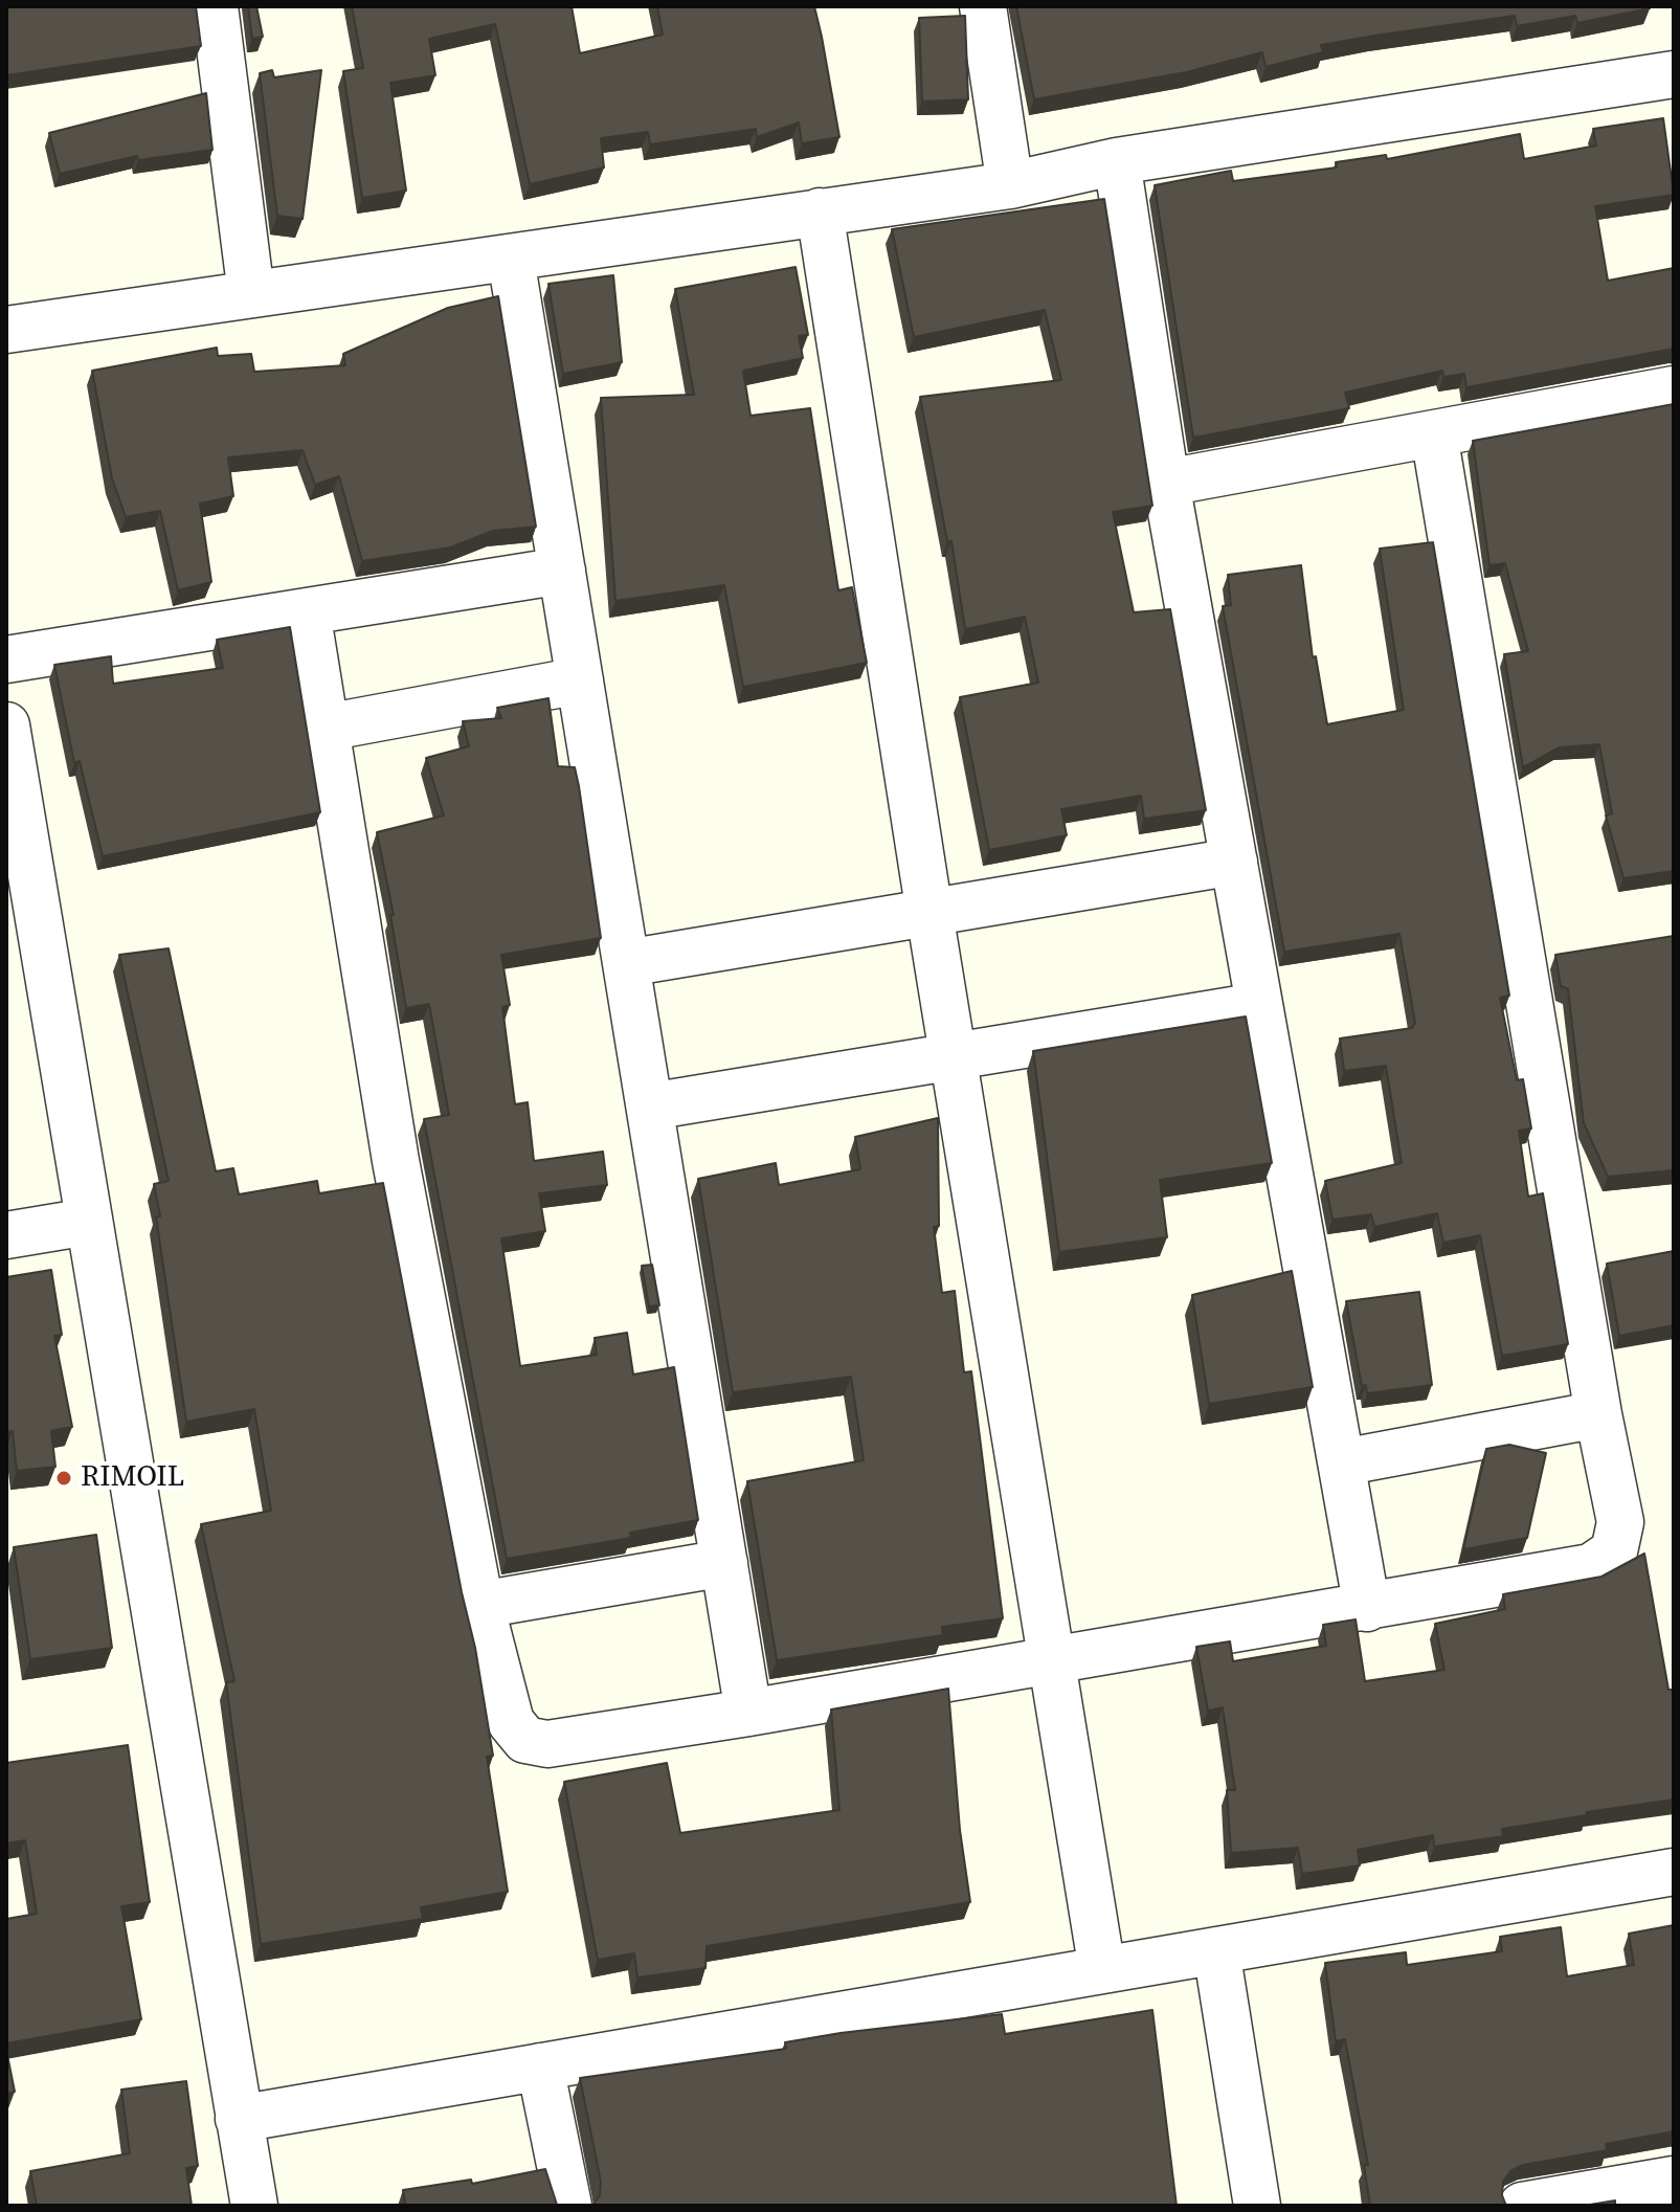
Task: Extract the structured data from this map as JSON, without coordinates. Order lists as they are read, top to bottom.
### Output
{
  "places": ["RIMOIL"]
}
